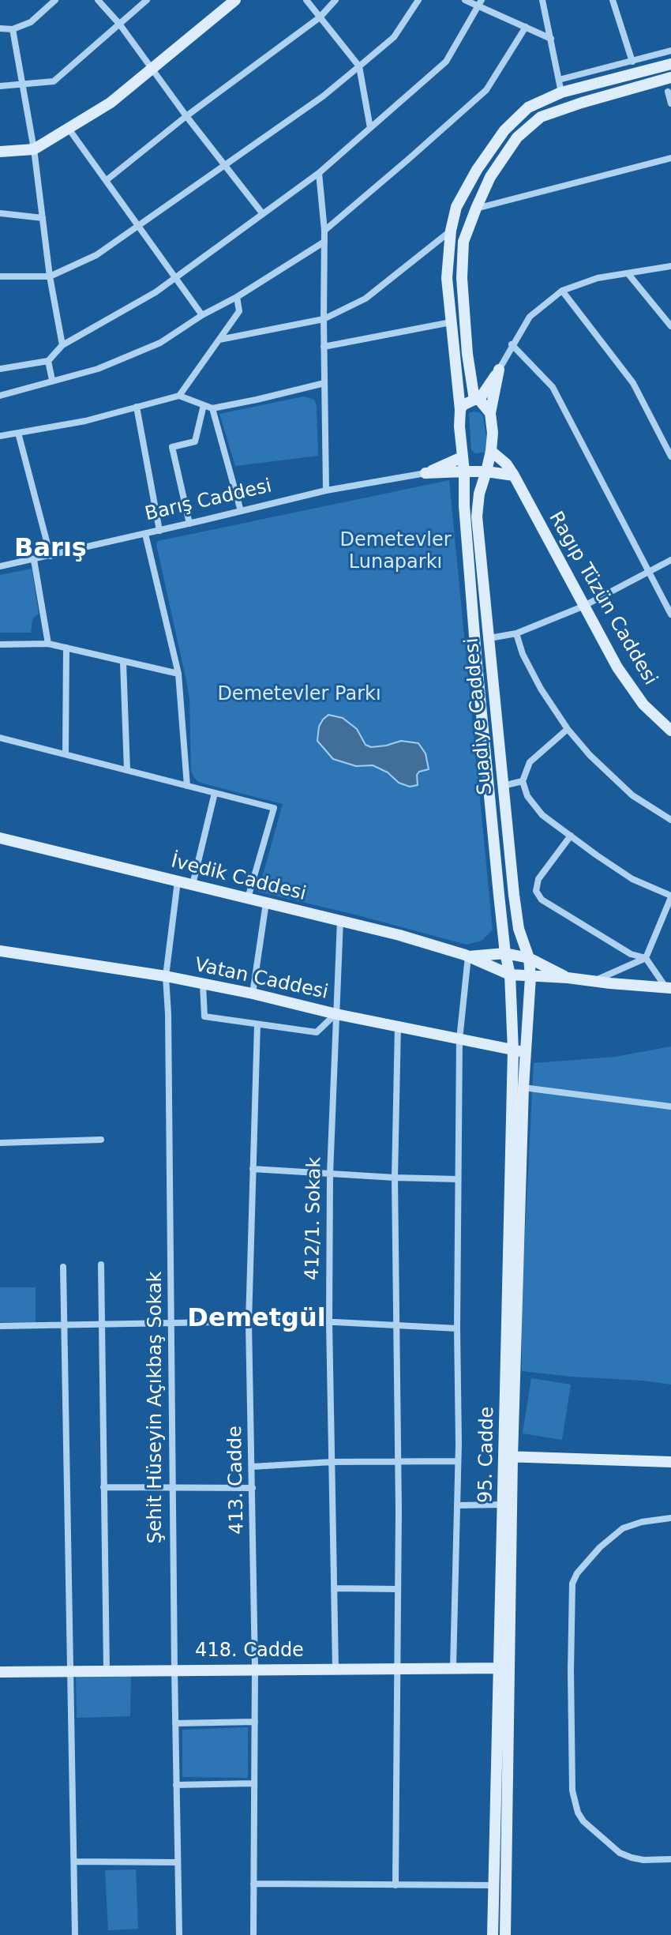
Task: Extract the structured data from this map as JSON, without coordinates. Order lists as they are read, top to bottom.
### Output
{
  "streets": {
    "main road": [
      "Barış Caddesi",
      "Ragıp Tüzün Caddesi",
      "Suadiye Caddesi",
      "İvedik Caddesi",
      "Vatan Caddesi",
      "95. Cadde",
      "418. Cadde"
    ],
    "street": ["412/1. Sokak", "Şehit Hüseyin Açıkbaş Sokak", "413. Cadde"]
  },
  "crossings": [
    ["Barış Caddesi", "Suadiye Caddesi"],
    ["Ragıp Tüzün Caddesi", "Suadiye Caddesi"],
    ["Suadiye Caddesi", "İvedik Caddesi"],
    ["İvedik Caddesi", "412/1. Sokak"],
    ["İvedik Caddesi", "Şehit Hüseyin Açıkbaş Sokak"],
    ["İvedik Caddesi", "95. Cadde"],
    ["Vatan Caddesi", "412/1. Sokak"],
    ["Vatan Caddesi", "Şehit Hüseyin Açıkbaş Sokak"],
    ["Vatan Caddesi", "95. Cadde"],
    ["412/1. Sokak", "418. Cadde"],
    ["Şehit Hüseyin Açıkbaş Sokak", "418. Cadde"],
    ["95. Cadde", "418. Cadde"],
    ["413. Cadde", "418. Cadde"]
  ],
  "districts": ["Barış", "Demetgül"],
  "parks": ["Demetevler Lunaparkı", "Demetevler Parkı"]
}
